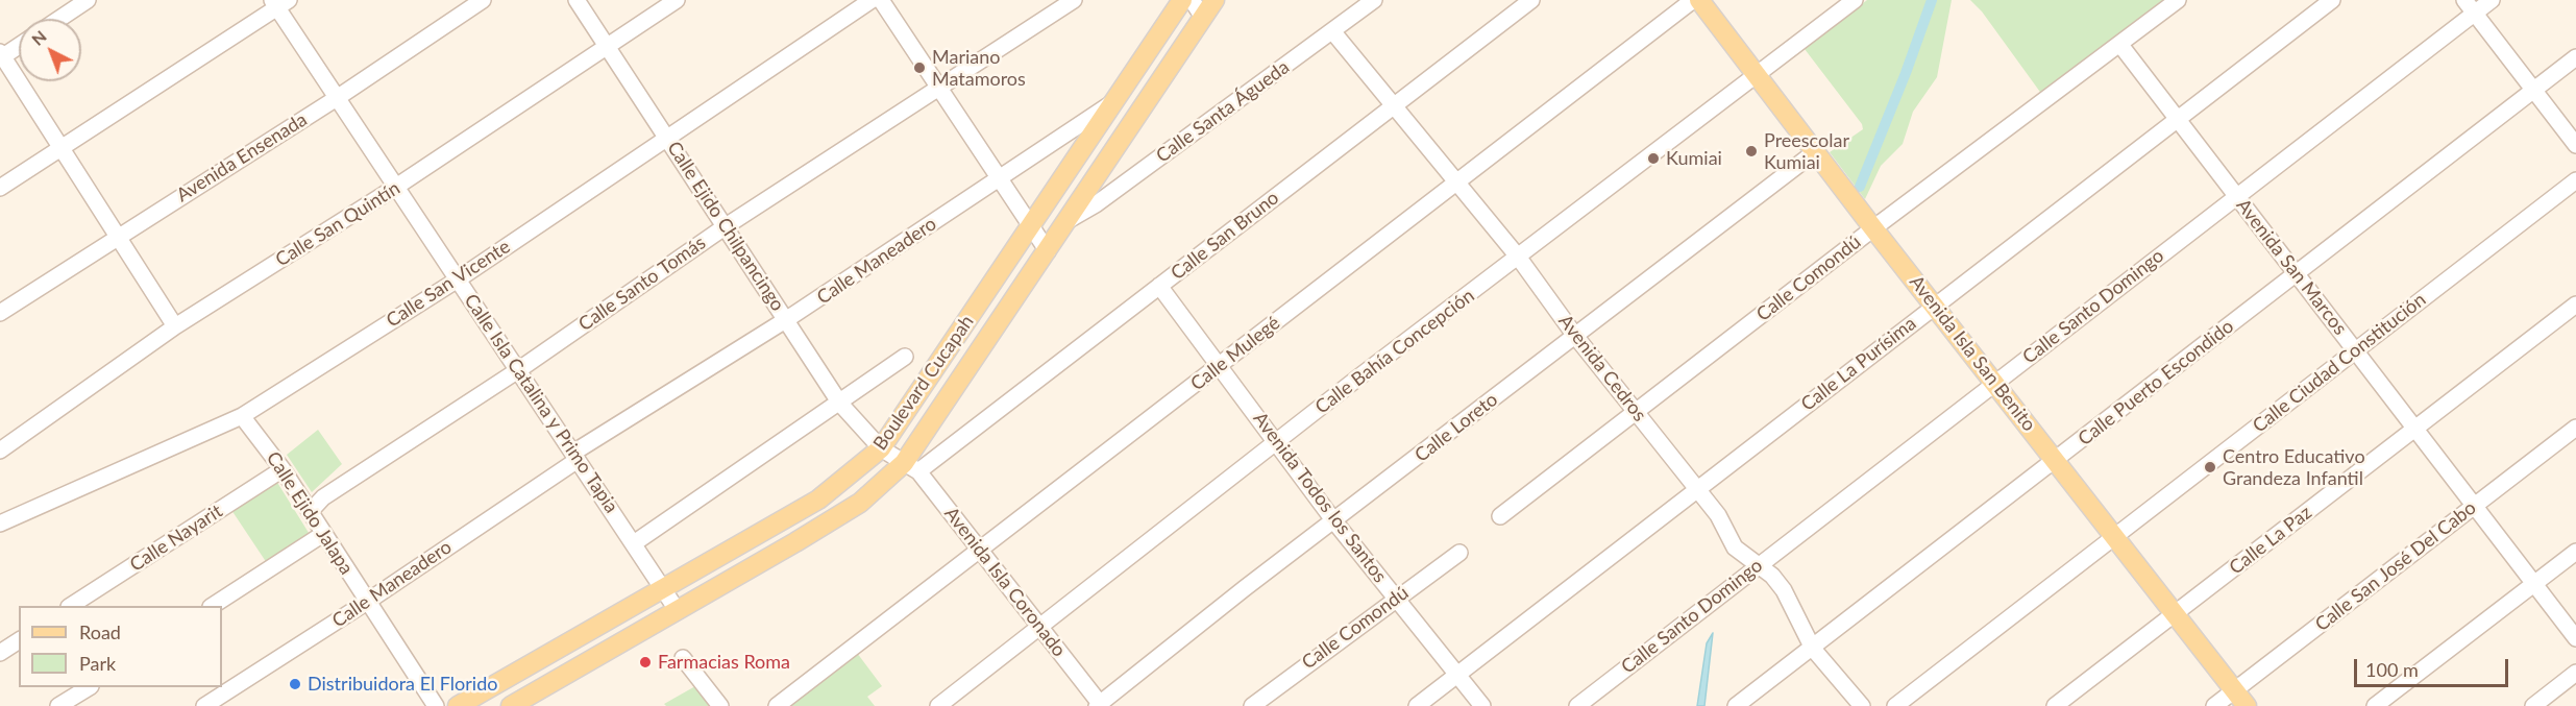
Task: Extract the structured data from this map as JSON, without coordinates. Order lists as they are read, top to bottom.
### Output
{
  "streets": {
    "main road": ["Avenida Isla San Benito", "Boulevard Cucapah"],
    "street": [
      "Calle Santa Águeda",
      "Avenida Ensenada",
      "Calle San Quintín",
      "Calle Ejido Chilpancingo",
      "Calle San Bruno",
      "Calle Maneadero",
      "Avenida San Marcos",
      "Calle Comondú",
      "Calle San Vicente",
      "Calle Santo Tomás",
      "Calle Santo Domingo",
      "Calle Bahía Concepción",
      "Calle Mulegé",
      "Calle Ciudad Constitución",
      "Calle La Purísima",
      "Avenida Cedros",
      "Calle Puerto Escondido",
      "Calle Isla Catalina y Primo Tapia",
      "Calle Loreto",
      "Avenida Todos los Santos",
      "Calle Ejido Jalapa",
      "Calle Nayarit",
      "Calle La Paz",
      "Calle San José Del Cabo",
      "Avenida Isla Coronado"
    ]
  },
  "crossings": [
    ["Calle Santa Águeda", "Avenida Cedros"],
    ["Calle Santa Águeda", "Boulevard Cucapah"],
    ["Avenida Ensenada", "Calle Isla Catalina y Primo Tapia"],
    ["Calle San Quintín", "Calle Ejido Chilpancingo"],
    ["Calle San Quintín", "Calle Isla Catalina y Primo Tapia"],
    ["Calle Ejido Chilpancingo", "Calle Maneadero"],
    ["Calle Ejido Chilpancingo", "Calle San Vicente"],
    ["Calle Ejido Chilpancingo", "Calle Santo Tomás"],
    ["Calle Ejido Chilpancingo", "Boulevard Cucapah"],
    ["Calle Ejido Chilpancingo", "Avenida Isla Coronado"],
    ["Calle San Bruno", "Avenida Cedros"],
    ["Calle San Bruno", "Boulevard Cucapah"],
    ["Calle San Bruno", "Avenida Todos los Santos"],
    ["Calle San Bruno", "Avenida Isla Coronado"],
    ["Calle Maneadero", "Boulevard Cucapah"],
    ["Calle Maneadero", "Calle Isla Catalina y Primo Tapia"],
    ["Calle Maneadero", "Calle Ejido Jalapa"],
    ["Avenida San Marcos", "Calle Comondú"],
    ["Avenida San Marcos", "Calle Santo Domingo"],
    ["Avenida San Marcos", "Calle Ciudad Constitución"],
    ["Avenida San Marcos", "Calle La Purísima"],
    ["Avenida San Marcos", "Calle Puerto Escondido"],
    ["Avenida San Marcos", "Calle La Paz"],
    ["Avenida San Marcos", "Calle San José Del Cabo"],
    ["Calle Comondú", "Avenida Isla San Benito"],
    ["Calle Comondú", "Avenida Cedros"],
    ["Calle Comondú", "Avenida Todos los Santos"],
    ["Calle San Vicente", "Calle Isla Catalina y Primo Tapia"],
    ["Calle San Vicente", "Calle Ejido Jalapa"],
    ["Calle Santo Tomás", "Calle Isla Catalina y Primo Tapia"],
    ["Calle Santo Tomás", "Calle Ejido Jalapa"],
    ["Calle Santo Domingo", "Avenida Isla San Benito"],
    ["Calle Santo Domingo", "Avenida Cedros"],
    ["Calle Bahía Concepción", "Avenida Isla San Benito"],
    ["Calle Bahía Concepción", "Avenida Cedros"],
    ["Calle Bahía Concepción", "Avenida Todos los Santos"],
    ["Calle Bahía Concepción", "Avenida Isla Coronado"],
    ["Calle Mulegé", "Avenida Cedros"],
    ["Calle Mulegé", "Avenida Todos los Santos"],
    ["Calle Mulegé", "Avenida Isla Coronado"],
    ["Avenida Isla San Benito", "Calle Ciudad Constitución"],
    ["Avenida Isla San Benito", "Calle La Purísima"],
    ["Avenida Isla San Benito", "Calle Puerto Escondido"],
    ["Avenida Isla San Benito", "Calle Loreto"],
    ["Avenida Isla San Benito", "Calle La Paz"],
    ["Avenida Isla San Benito", "Calle San José Del Cabo"],
    ["Calle La Purísima", "Avenida Cedros"],
    ["Calle La Purísima", "Avenida Todos los Santos"],
    ["Avenida Cedros", "Calle Puerto Escondido"],
    ["Avenida Cedros", "Calle Loreto"],
    ["Boulevard Cucapah", "Calle Isla Catalina y Primo Tapia"],
    ["Boulevard Cucapah", "Avenida Isla Coronado"],
    ["Calle Loreto", "Avenida Todos los Santos"],
    ["Calle Loreto", "Avenida Isla Coronado"],
    ["Calle Ejido Jalapa", "Calle Nayarit"]
  ],
  "places": [
    "Mariano Matamoros",
    "Preescolar Kumiai",
    "Kumiai",
    "Centro Educativo Grandeza Infantil",
    "Farmacias Roma",
    "Distribuidora El Florido"
  ],
  "legend": ["Road", "Park"],
  "scale_bar": "100 m",
  "north": "top left"
}
